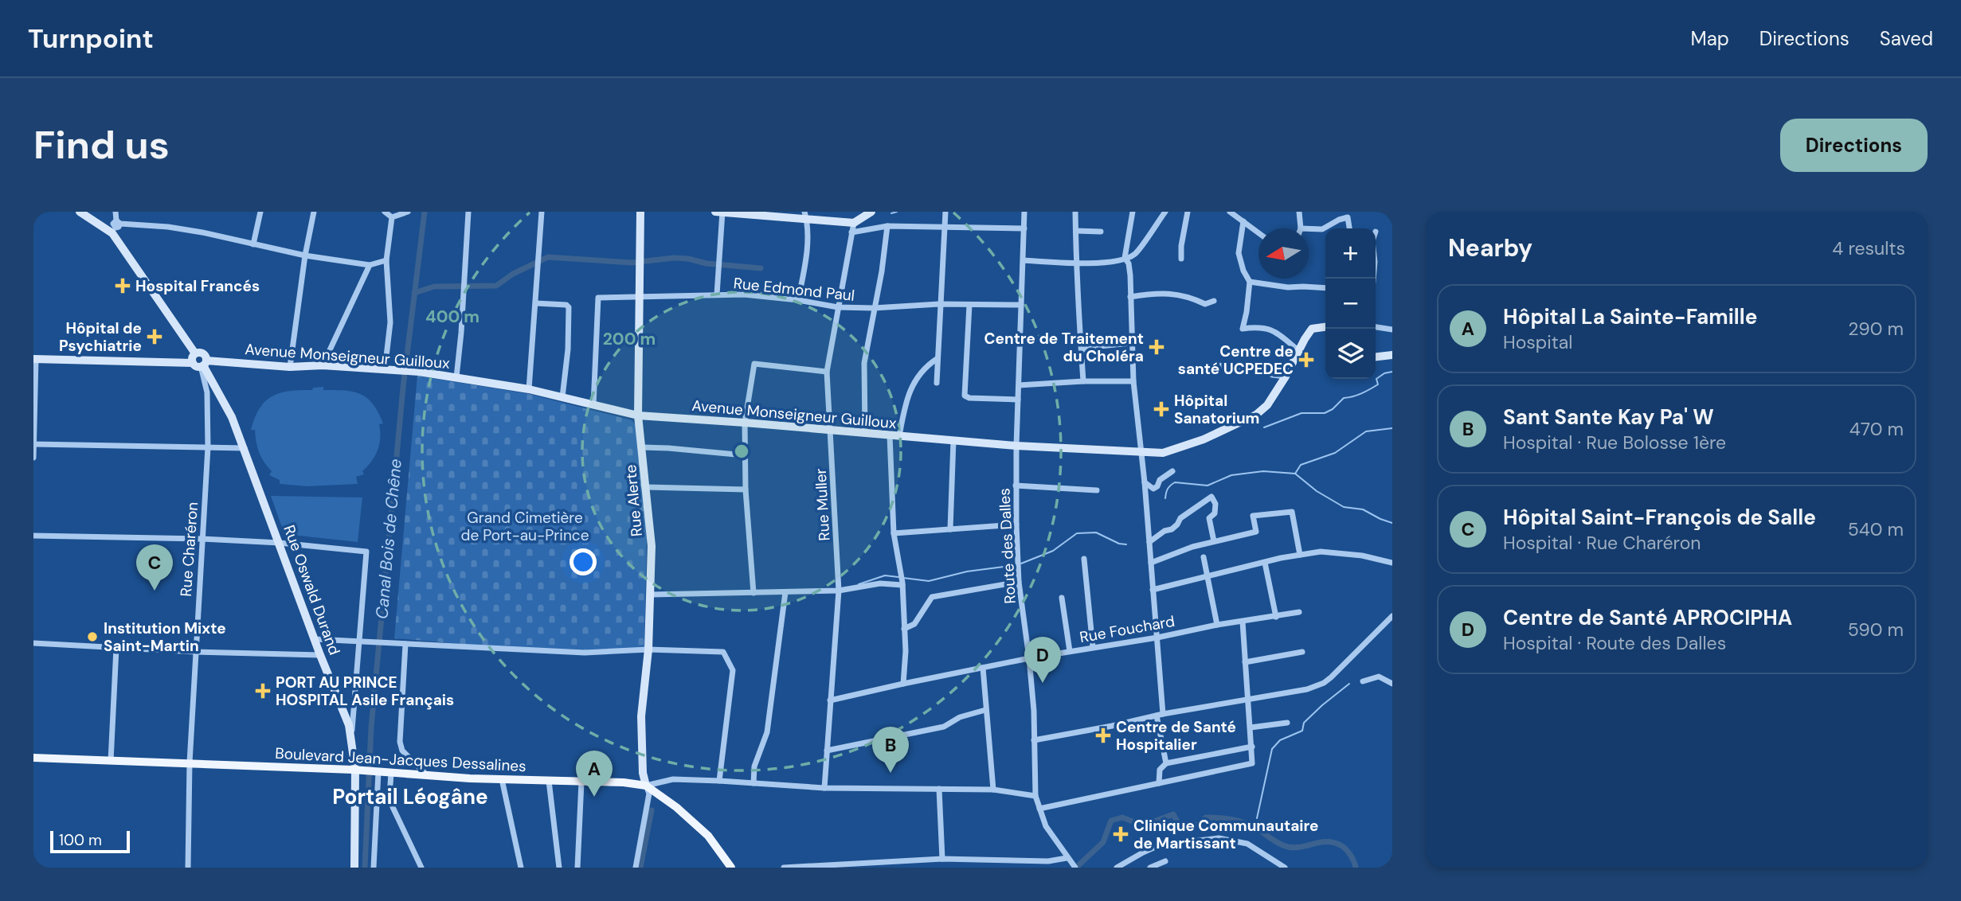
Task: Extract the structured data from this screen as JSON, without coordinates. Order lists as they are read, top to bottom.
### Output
{
  "streets": {
    "main road": ["Boulevard Jean-Jacques Dessalines"],
    "street": [
      "Rue Edmond Paul",
      "Avenue Monseigneur Guilloux",
      "Rue Alerte",
      "Rue Muller",
      "Route des Dalles",
      "Rue Charéron",
      "Rue Oswald Durand",
      "Rue Fouchard"
    ]
  },
  "crossings": [
    ["Rue Edmond Paul", "Avenue Monseigneur Guilloux"],
    ["Rue Edmond Paul", "Rue Alerte"],
    ["Rue Edmond Paul", "Rue Muller"],
    ["Rue Edmond Paul", "Route des Dalles"],
    ["Avenue Monseigneur Guilloux", "Rue Alerte"],
    ["Avenue Monseigneur Guilloux", "Rue Muller"],
    ["Avenue Monseigneur Guilloux", "Route des Dalles"],
    ["Avenue Monseigneur Guilloux", "Rue Charéron"],
    ["Avenue Monseigneur Guilloux", "Rue Oswald Durand"],
    ["Rue Alerte", "Boulevard Jean-Jacques Dessalines"],
    ["Rue Muller", "Rue Fouchard"],
    ["Route des Dalles", "Rue Fouchard"],
    ["Rue Charéron", "Rue Oswald Durand"],
    ["Rue Charéron", "Boulevard Jean-Jacques Dessalines"],
    ["Rue Oswald Durand", "Boulevard Jean-Jacques Dessalines"]
  ],
  "districts": ["Portail Léogâne"],
  "water": ["Canal Bois de Chêne"],
  "parks": ["Grand Cimetière de Port-au-Prince"],
  "places": {
    "health": [
      "Hospital Francés",
      "Hôpital de Psychiatrie",
      "Centre de Traitement du Choléra",
      "Centre de santé UCPEDEC",
      "Hôpital Sanatorium",
      "PORT AU PRINCE HOSPITAL Asile Français",
      "Centre de Santé Hospitalier",
      "Clinique Communautaire de Martissant"
    ],
    "other": ["Institution Mixte Saint-Martin"]
  },
  "scale_bar": "100 m",
  "north": "left",
  "page": {
    "header": "Turnpoint",
    "nav": ["Map", "Directions", "Saved"],
    "buttons": "Directions",
    "title": "Find us",
    "heading": ["Nearby", "4 results"],
    "map_buttons": ["+", "−"],
    "list": [
      {
        "mark": "A",
        "name": "Hôpital La Sainte-Famille",
        "note": "Hospital",
        "value": "290 m"
      },
      {
        "mark": "B",
        "name": "Sant Sante Kay Pa' W",
        "note": "Hospital · Rue Bolosse 1ère",
        "value": "470 m"
      },
      {
        "mark": "C",
        "name": "Hôpital Saint-François de Salle",
        "note": "Hospital · Rue Charéron",
        "value": "540 m"
      },
      {
        "mark": "D",
        "name": "Centre de Santé APROCIPHA",
        "note": "Hospital · Route des Dalles",
        "value": "590 m"
      }
    ],
    "pins": [
      "C",
      "D",
      "B",
      "A"
    ],
    "scale": "100 m"
  },
  "rings": ["400 m", "200 m"]
}
